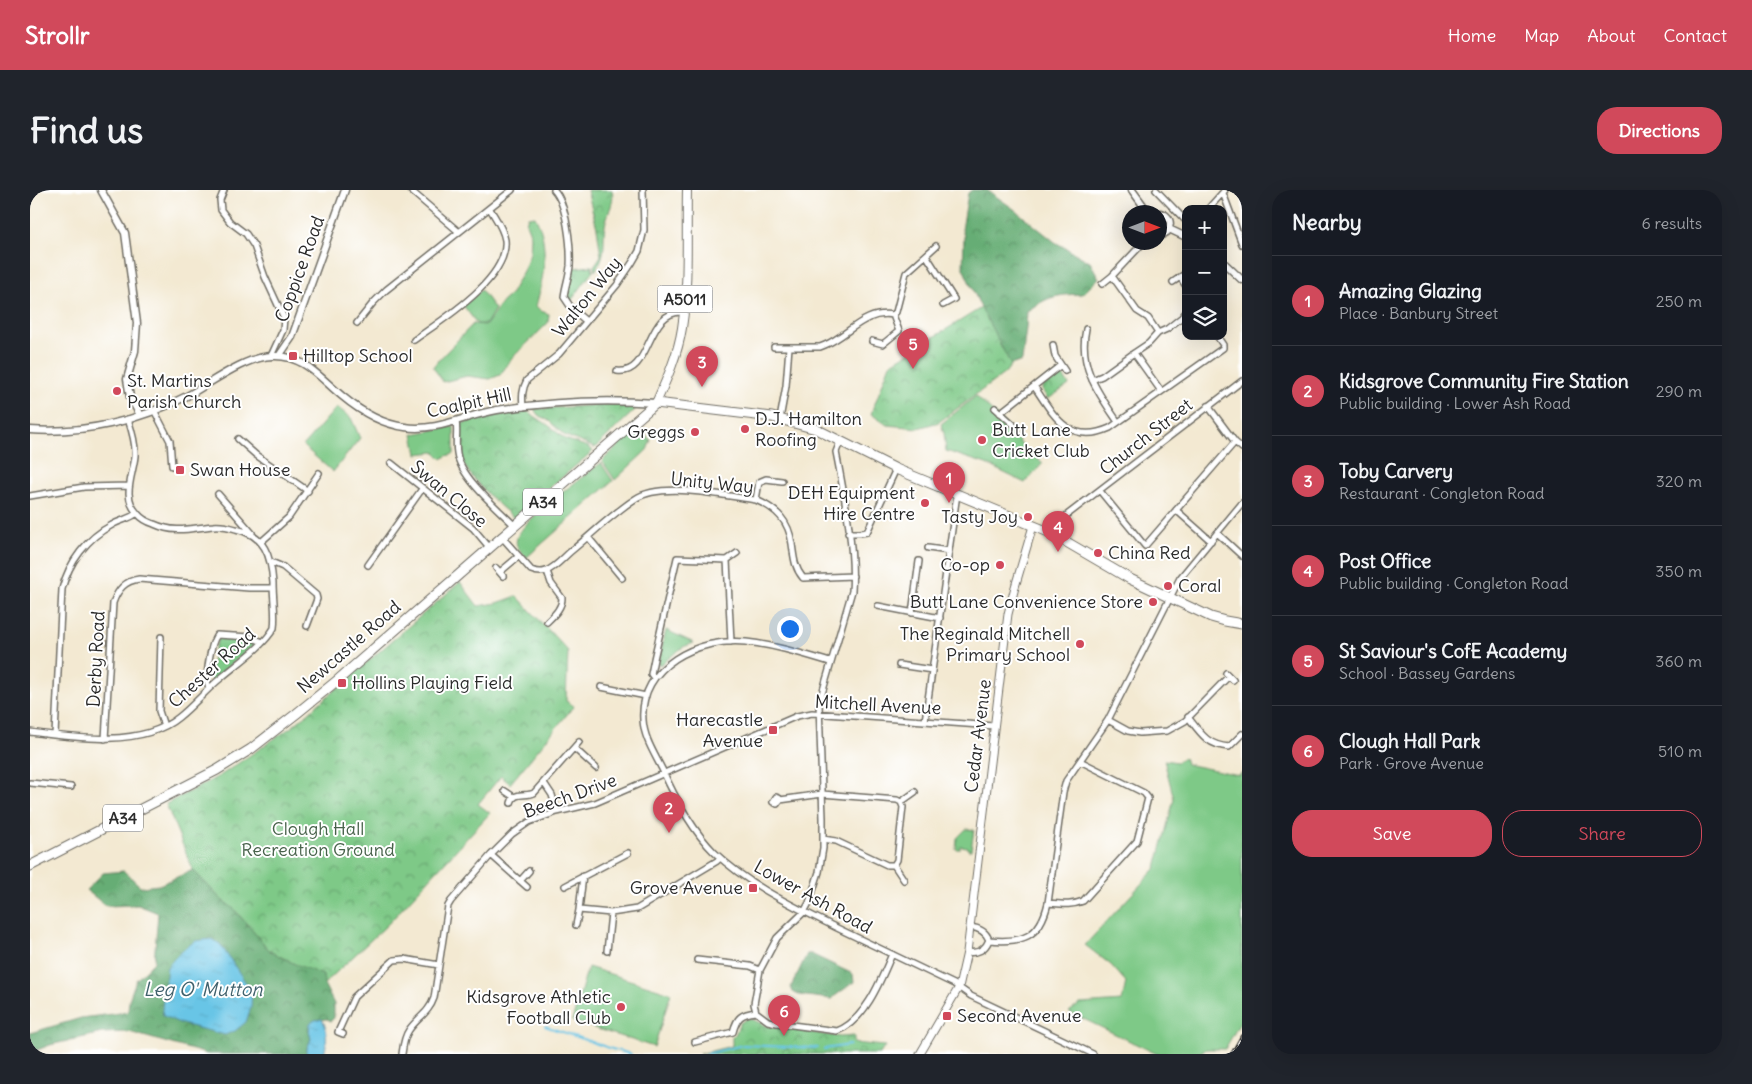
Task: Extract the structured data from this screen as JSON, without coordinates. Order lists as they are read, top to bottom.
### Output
{
  "streets": {
    "highway": ["A34", "Newcastle Road"],
    "main road": ["A5011", "Cedar Avenue"],
    "street": [
      "Coppice Road",
      "Walton Way",
      "Coalpit Hill",
      "Church Street",
      "Unity Way",
      "Swan Close",
      "Derby Road",
      "Chester Road",
      "Mitchell Avenue",
      "Beech Drive",
      "Lower Ash Road"
    ]
  },
  "crossings": [
    ["Coppice Road", "Coalpit Hill"],
    ["Walton Way", "Coalpit Hill"],
    ["A5011", "Coalpit Hill"],
    ["A5011", "Newcastle Road"],
    ["Coalpit Hill", "Newcastle Road"],
    ["Swan Close", "Newcastle Road"],
    ["Derby Road", "Chester Road"],
    ["Mitchell Avenue", "Cedar Avenue"],
    ["Mitchell Avenue", "Beech Drive"],
    ["Cedar Avenue", "Lower Ash Road"],
    ["Beech Drive", "Lower Ash Road"]
  ],
  "water": ["Leg O' Mutton"],
  "parks": ["Clough Hall Recreation Ground"],
  "places": {
    "transit": [
      "Hilltop School",
      "Swan House",
      "Hollins Playing Field",
      "Harecastle Avenue",
      "Grove Avenue",
      "Second Avenue"
    ],
    "other": [
      "St. Martins Parish Church",
      "D.J. Hamilton Roofing",
      "Greggs",
      "Butt Lane Cricket Club",
      "DEH Equipment Hire Centre",
      "Tasty Joy",
      "China Red",
      "Co-op",
      "Coral",
      "Butt Lane Convenience Store",
      "The Reginald Mitchell Primary School",
      "Kidsgrove Athletic Football Club"
    ]
  },
  "north": "right",
  "page": {
    "header": "Strollr",
    "nav": [
      "Home",
      "Map",
      "About",
      "Contact"
    ],
    "buttons": [
      "Directions",
      ["Save", "Share"]
    ],
    "title": "Find us",
    "heading": ["Nearby", "6 results"],
    "map_buttons": ["+", "−"],
    "list": [
      {
        "mark": "1",
        "name": "Amazing Glazing",
        "note": "Place · Banbury Street",
        "value": "250 m"
      },
      {
        "mark": "2",
        "name": "Kidsgrove Community Fire Station",
        "note": "Public building · Lower Ash Road",
        "value": "290 m"
      },
      {
        "mark": "3",
        "name": "Toby Carvery",
        "note": "Restaurant · Congleton Road",
        "value": "320 m"
      },
      {
        "mark": "4",
        "name": "Post Office",
        "note": "Public building · Congleton Road",
        "value": "350 m"
      },
      {
        "mark": "5",
        "name": "St Saviour's CofE Academy",
        "note": "School · Bassey Gardens",
        "value": "360 m"
      },
      {
        "mark": "6",
        "name": "Clough Hall Park",
        "note": "Park · Grove Avenue",
        "value": "510 m"
      }
    ],
    "pins": [
      "5",
      "3",
      "1",
      "4",
      "2",
      "6"
    ]
  }
}
